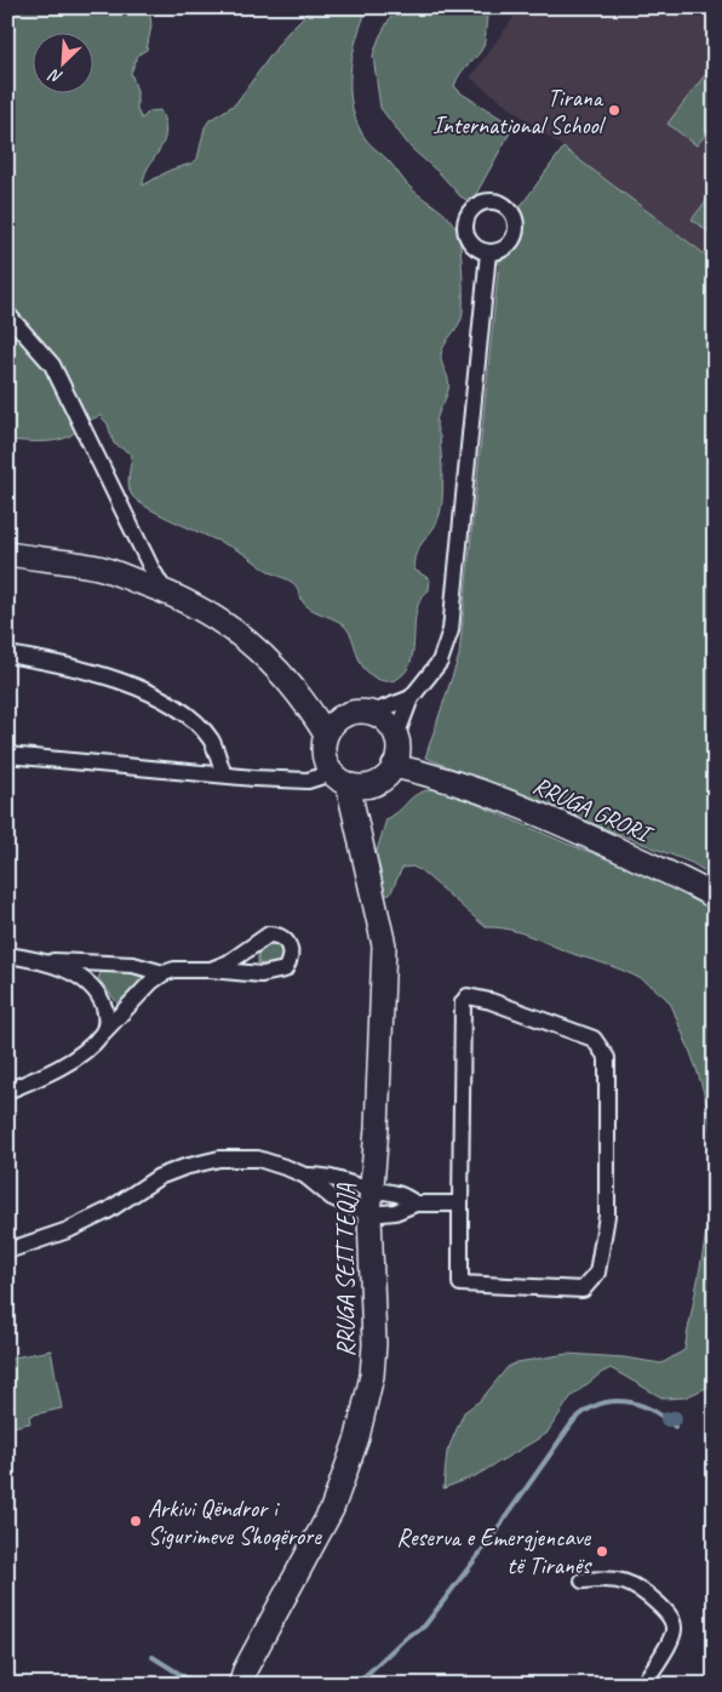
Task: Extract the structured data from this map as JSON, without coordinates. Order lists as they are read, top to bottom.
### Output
{
  "streets": {
    "main road": ["RRUGA GRORI", "RRUGA SEIT TEQJA"]
  },
  "crossings": [
    ["RRUGA GRORI", "RRUGA SEIT TEQJA"]
  ],
  "places": ["Tirana International School", "Arkivi Qëndror i Sigurimeve Shoqërore", "Reserva e Emergjencave të Tiranës"],
  "north": "bottom left"
}
